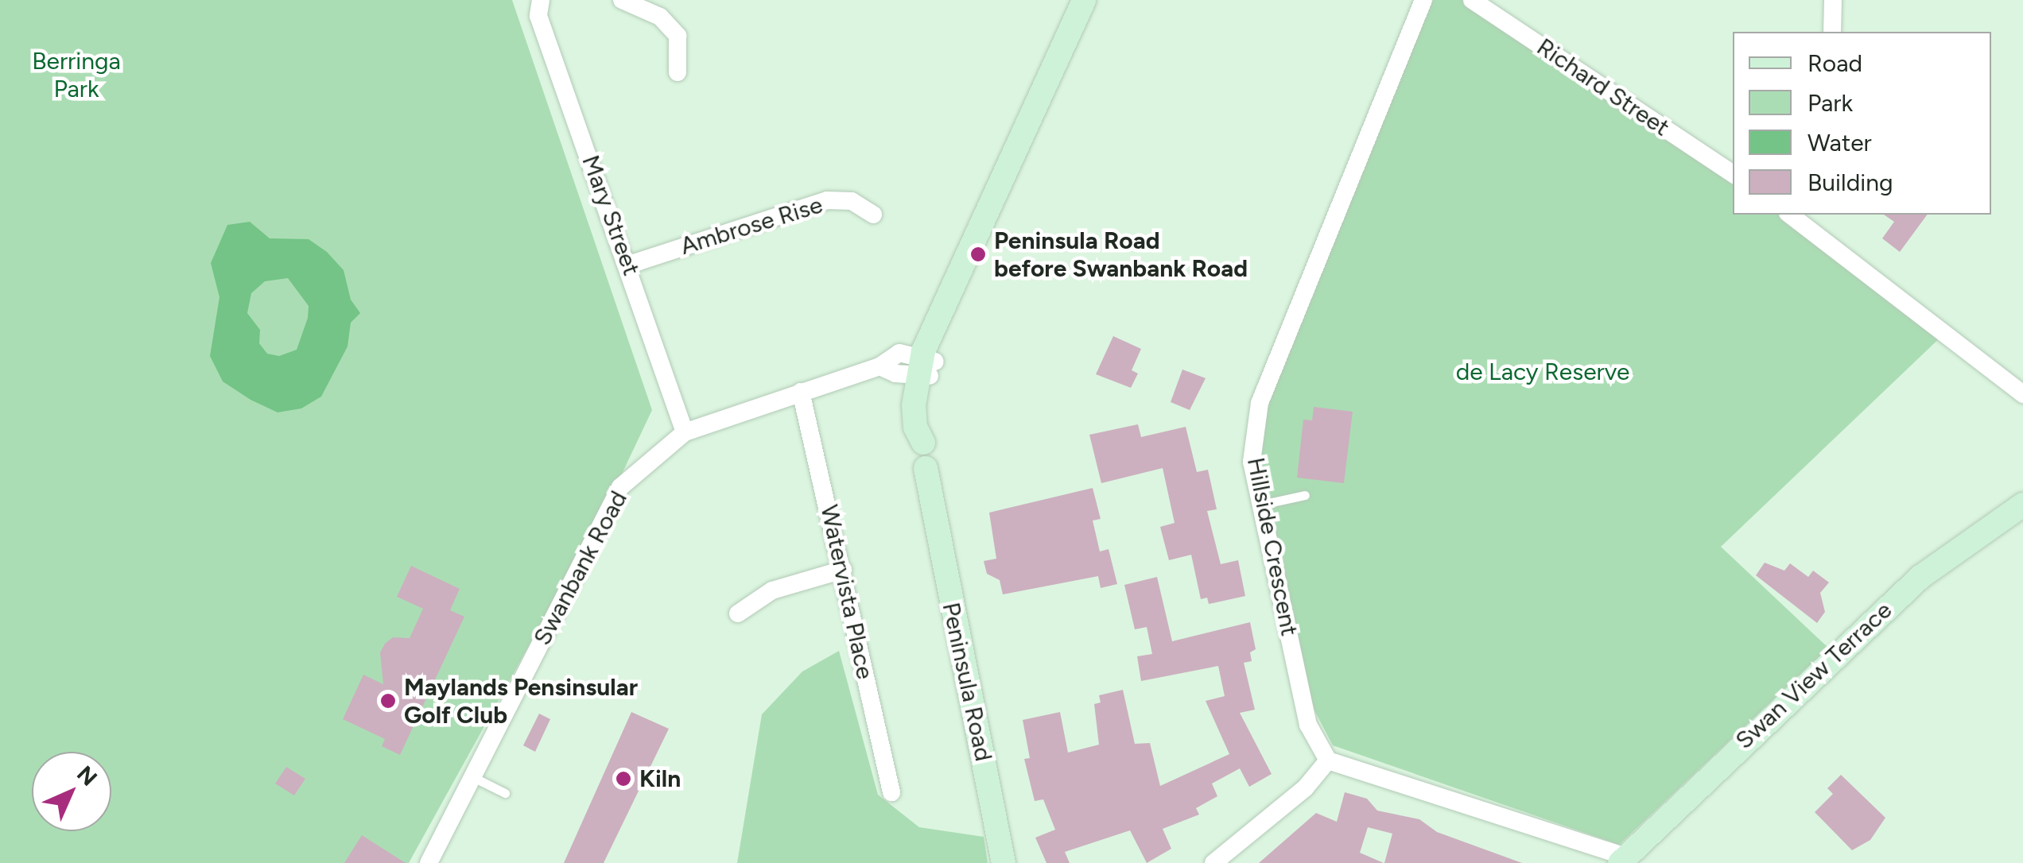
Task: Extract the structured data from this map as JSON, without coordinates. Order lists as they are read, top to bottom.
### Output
{
  "streets": {
    "street": [
      "Richard Street",
      "Mary Street",
      "Ambrose Rise",
      "Hillside Crescent",
      "Swanbank Road",
      "Watervista Place",
      "Swan View Terrace",
      "Peninsula Road"
    ]
  },
  "crossings": [
    ["Mary Street", "Ambrose Rise"],
    ["Mary Street", "Swanbank Road"],
    ["Swanbank Road", "Watervista Place"],
    ["Swanbank Road", "Peninsula Road"]
  ],
  "parks": ["Berringa Park", "de Lacy Reserve"],
  "places": ["Peninsula Road before Swanbank Road", "Maylands Pensinsular Golf Club", "Kiln"],
  "legend": [
    "Road",
    "Park",
    "Water",
    "Building"
  ],
  "north": "top right"
}
